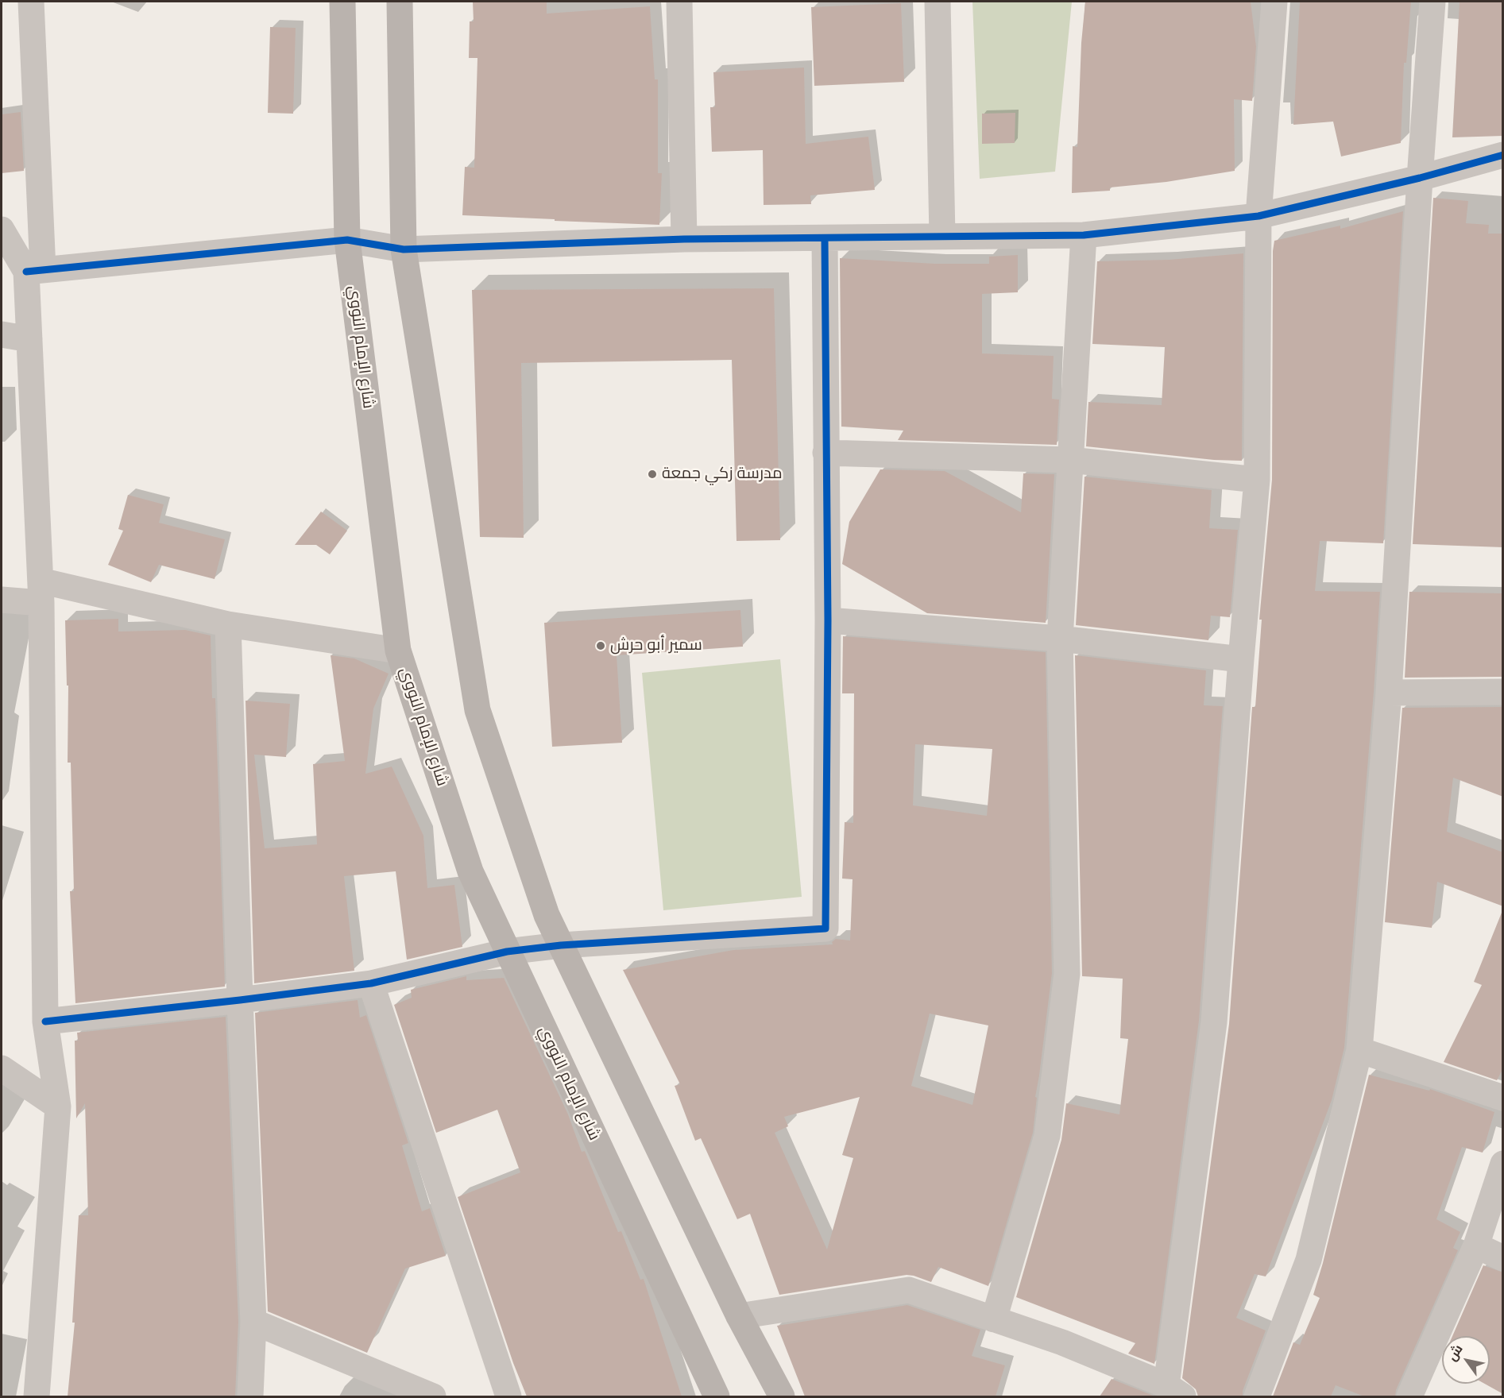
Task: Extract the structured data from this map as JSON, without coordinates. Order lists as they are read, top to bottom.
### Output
{
  "streets": {
    "street": ["شارع الإمام النووي"]
  },
  "places": ["مدرسة زكي جمعة", "سمير أبو حرش"],
  "north": "top left"
}
